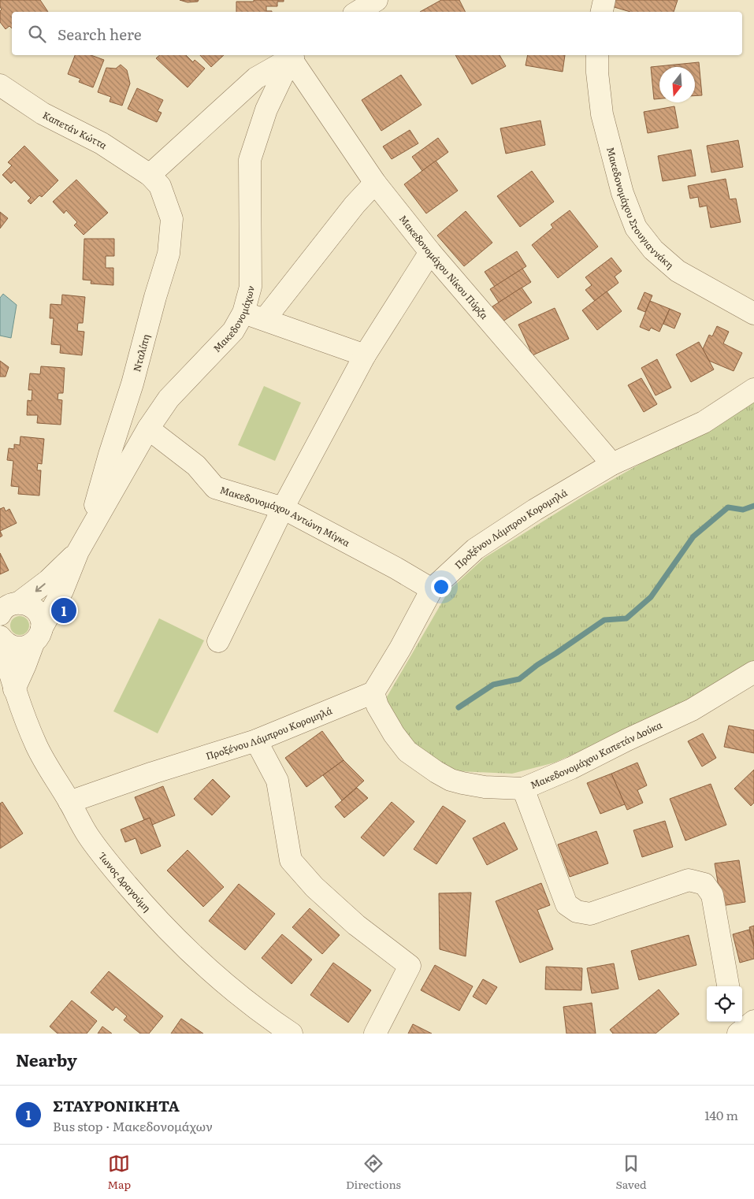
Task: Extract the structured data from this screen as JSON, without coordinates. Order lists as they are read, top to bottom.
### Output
{
  "streets": {
    "street": [
      "Καπετάν Κώττα",
      "Μακεδονομάχου Στουγιαννάκη",
      "Μακεδονομάχου Νίκου Πύρζα",
      "Μακεδονομάχων",
      "Νταλίπη",
      "Μακεδονομάχου Αντώνη Μίγκα",
      "Προξένου Λάμπρου Κορομηλά",
      "Μακεδονομάχου Καπετάν Δούκα",
      "Ίωνος Δραγούμη"
    ]
  },
  "crossings": [
    ["Καπετάν Κώττα", "Νταλίπη"],
    ["Μακεδονομάχου Νίκου Πύρζα", "Μακεδονομάχων"],
    ["Μακεδονομάχου Νίκου Πύρζα", "Προξένου Λάμπρου Κορομηλά"],
    ["Μακεδονομάχων", "Νταλίπη"],
    ["Μακεδονομάχων", "Μακεδονομάχου Αντώνη Μίγκα"],
    ["Μακεδονομάχου Αντώνη Μίγκα", "Προξένου Λάμπρου Κορομηλά"],
    ["Προξένου Λάμπρου Κορομηλά", "Μακεδονομάχου Καπετάν Δούκα"],
    ["Προξένου Λάμπρου Κορομηλά", "Ίωνος Δραγούμη"]
  ],
  "north": "bottom",
  "page": {
    "search": "Search here",
    "pins": "1",
    "heading": "Nearby",
    "list": [
      {
        "mark": "1",
        "name": "ΣΤΑΥΡΟΝΙΚΗΤΑ",
        "note": "Bus stop · Μακεδονομάχων",
        "value": "140 m"
      }
    ],
    "nav": ["Map", "Directions", "Saved"]
  }
}
